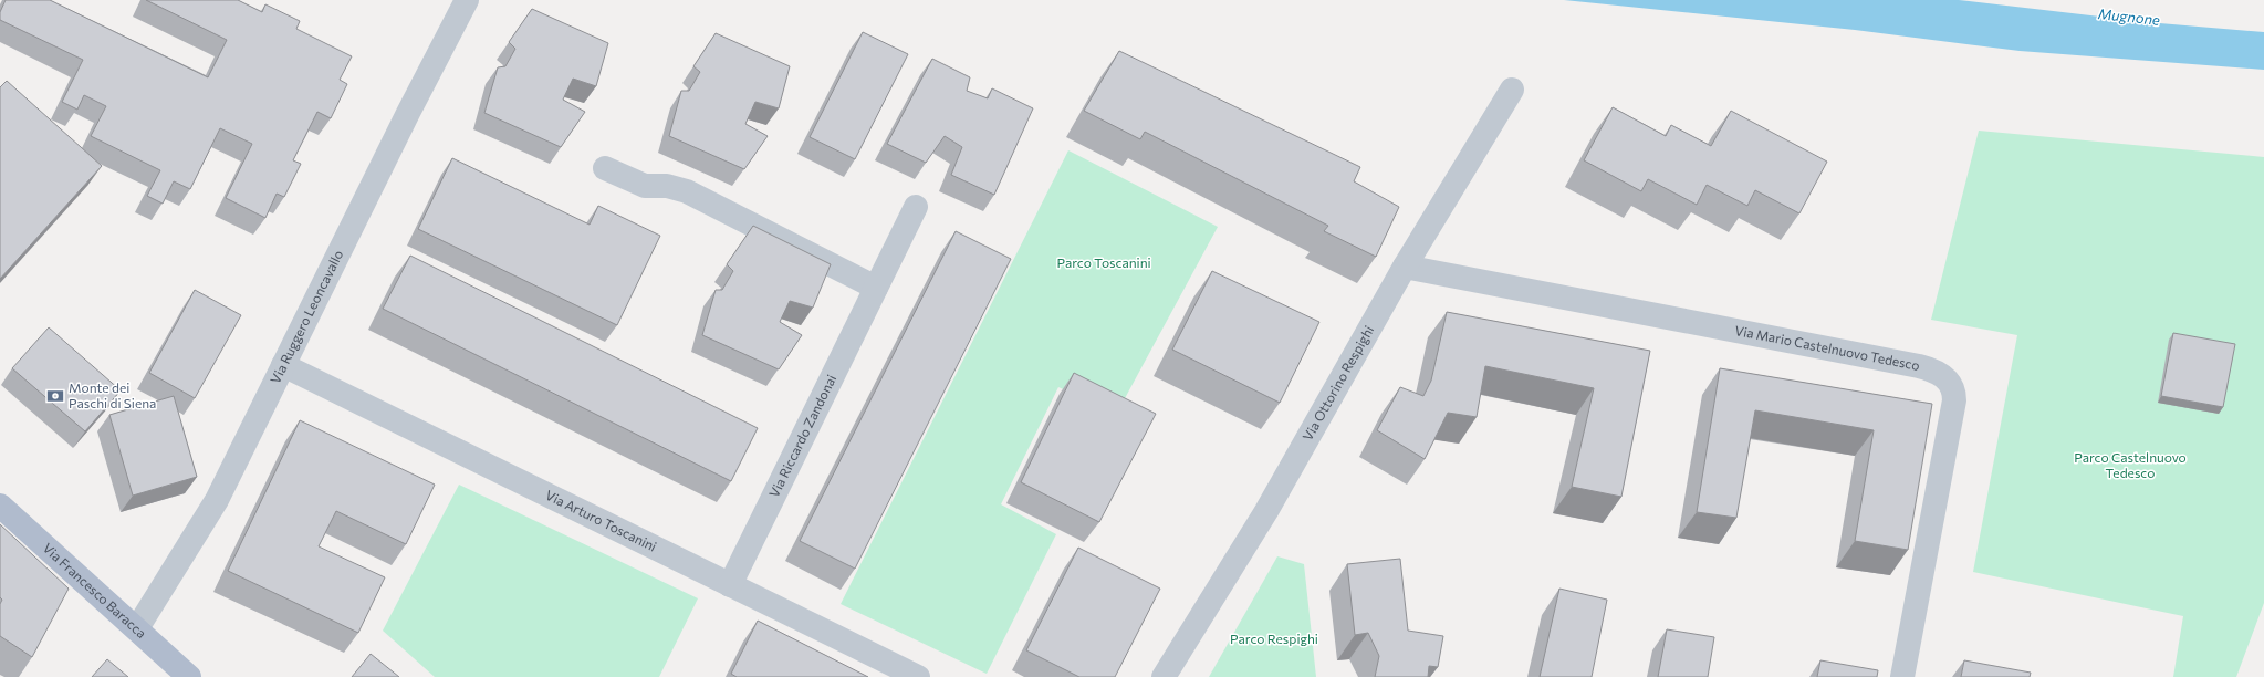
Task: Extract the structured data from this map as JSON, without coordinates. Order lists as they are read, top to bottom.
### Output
{
  "streets": {
    "main road": ["Via Francesco Baracca"],
    "street": [
      "Via Ruggero Leoncavallo",
      "Via Mario Castelnuovo Tedesco",
      "Via Ottorino Respighi",
      "Via Riccardo Zandonai",
      "Via Arturo Toscanini"
    ]
  },
  "crossings": [
    ["Via Ruggero Leoncavallo", "Via Arturo Toscanini"],
    ["Via Ruggero Leoncavallo", "Via Francesco Baracca"],
    ["Via Mario Castelnuovo Tedesco", "Via Ottorino Respighi"],
    ["Via Riccardo Zandonai", "Via Arturo Toscanini"]
  ],
  "water": ["Mugnone"],
  "parks": ["Parco Toscanini", "Parco Castelnuovo Tedesco", "Parco Respighi"],
  "places": {
    "bank": ["Monte dei Paschi di Siena"]
  }
}
